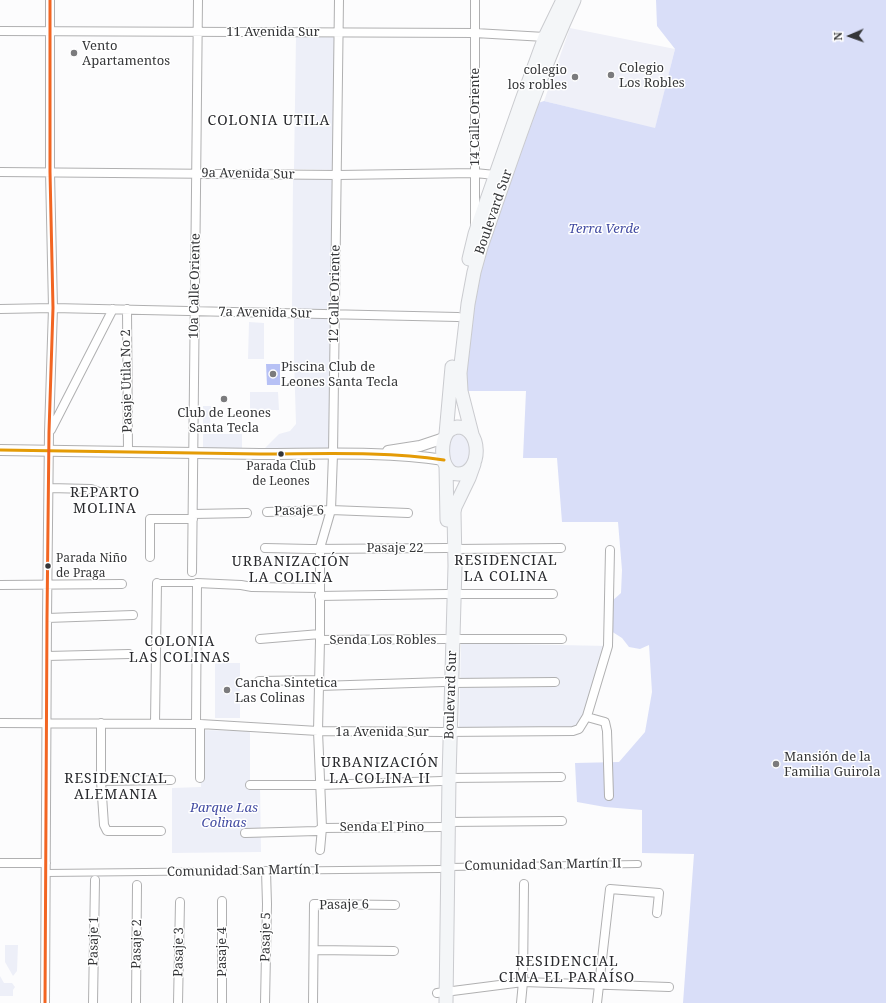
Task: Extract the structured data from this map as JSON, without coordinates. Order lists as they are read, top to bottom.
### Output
{
  "streets": {
    "highway": ["Boulevard Sur"],
    "street": [
      "11 Avenida Sur",
      "14 Calle Oriente",
      "9a Avenida Sur",
      "10a Calle Oriente",
      "12 Calle Oriente",
      "7a Avenida Sur",
      "Pasaje Utila No 2",
      "Pasaje 6",
      "Pasaje 22",
      "Senda Los Robles",
      "1a Avenida Sur",
      "Senda El Pino",
      "Comunidad San Martín II",
      "Comunidad San Martín I",
      "Pasaje 5",
      "Pasaje 1",
      "Pasaje 2",
      "Pasaje 3",
      "Pasaje 4"
    ]
  },
  "crossings": [
    ["11 Avenida Sur", "14 Calle Oriente"],
    ["11 Avenida Sur", "Boulevard Sur"],
    ["11 Avenida Sur", "10a Calle Oriente"],
    ["11 Avenida Sur", "12 Calle Oriente"],
    ["14 Calle Oriente", "9a Avenida Sur"],
    ["14 Calle Oriente", "Boulevard Sur"],
    ["9a Avenida Sur", "Boulevard Sur"],
    ["9a Avenida Sur", "10a Calle Oriente"],
    ["9a Avenida Sur", "12 Calle Oriente"],
    ["Boulevard Sur", "7a Avenida Sur"],
    ["Boulevard Sur", "Pasaje 22"],
    ["Boulevard Sur", "Senda Los Robles"],
    ["Boulevard Sur", "1a Avenida Sur"],
    ["Boulevard Sur", "Senda El Pino"],
    ["Boulevard Sur", "Comunidad San Martín II"],
    ["Boulevard Sur", "Comunidad San Martín I"],
    ["10a Calle Oriente", "7a Avenida Sur"],
    ["12 Calle Oriente", "7a Avenida Sur"],
    ["12 Calle Oriente", "Pasaje 6"],
    ["12 Calle Oriente", "Pasaje 22"],
    ["12 Calle Oriente", "Senda Los Robles"],
    ["12 Calle Oriente", "1a Avenida Sur"],
    ["12 Calle Oriente", "Senda El Pino"],
    ["7a Avenida Sur", "Pasaje Utila No 2"],
    ["Comunidad San Martín II", "Comunidad San Martín I"],
    ["Comunidad San Martín I", "Pasaje 5"]
  ],
  "districts": [
    "COLONIA UTILA",
    "REPARTO MOLINA",
    "RESIDENCIAL LA COLINA",
    "URBANIZACIÓN LA COLINA",
    "COLONIA LAS COLINAS",
    "URBANIZACIÓN LA COLINA II",
    "RESIDENCIAL ALEMANIA",
    "RESIDENCIAL CIMA EL PARAÍSO"
  ],
  "parks": ["Terra Verde", "Parque Las Colinas"],
  "places": [
    "Vento Apartamentos",
    "Colegio Los Robles",
    "colegio los robles",
    "Piscina Club de Leones Santa Tecla",
    "Club de Leones Santa Tecla",
    "Parada Club de Leones",
    "Parada Niño de Praga",
    "Cancha Sintetica Las Colinas",
    "Mansión de la Familia Guirola"
  ],
  "north": "left"
}
